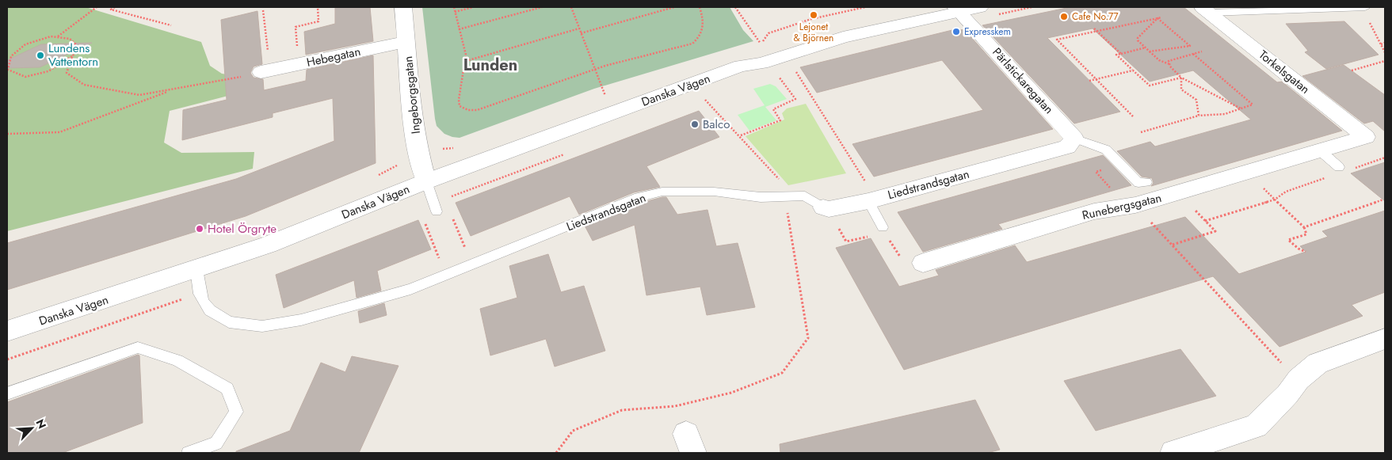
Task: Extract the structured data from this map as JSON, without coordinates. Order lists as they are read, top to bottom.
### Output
{
  "streets": {
    "street": [
      "Hebegatan",
      "Torkelsgatan",
      "Pärlstickaregatan",
      "Danska Vägen",
      "Ingeborgsgatan",
      "Liedstrandsgatan",
      "Runebergsgatan"
    ]
  },
  "crossings": [
    ["Hebegatan", "Ingeborgsgatan"],
    ["Torkelsgatan", "Runebergsgatan"],
    ["Pärlstickaregatan", "Danska Vägen"],
    ["Pärlstickaregatan", "Liedstrandsgatan"],
    ["Danska Vägen", "Ingeborgsgatan"],
    ["Danska Vägen", "Liedstrandsgatan"]
  ],
  "districts": ["Lunden"],
  "places": [
    "Lejonet & Björnen",
    "Cafe No.77",
    "Expresskem",
    "Lundens Vattentorn",
    "Balco",
    "Hotel Örgryte"
  ],
  "north": "top right"
}
